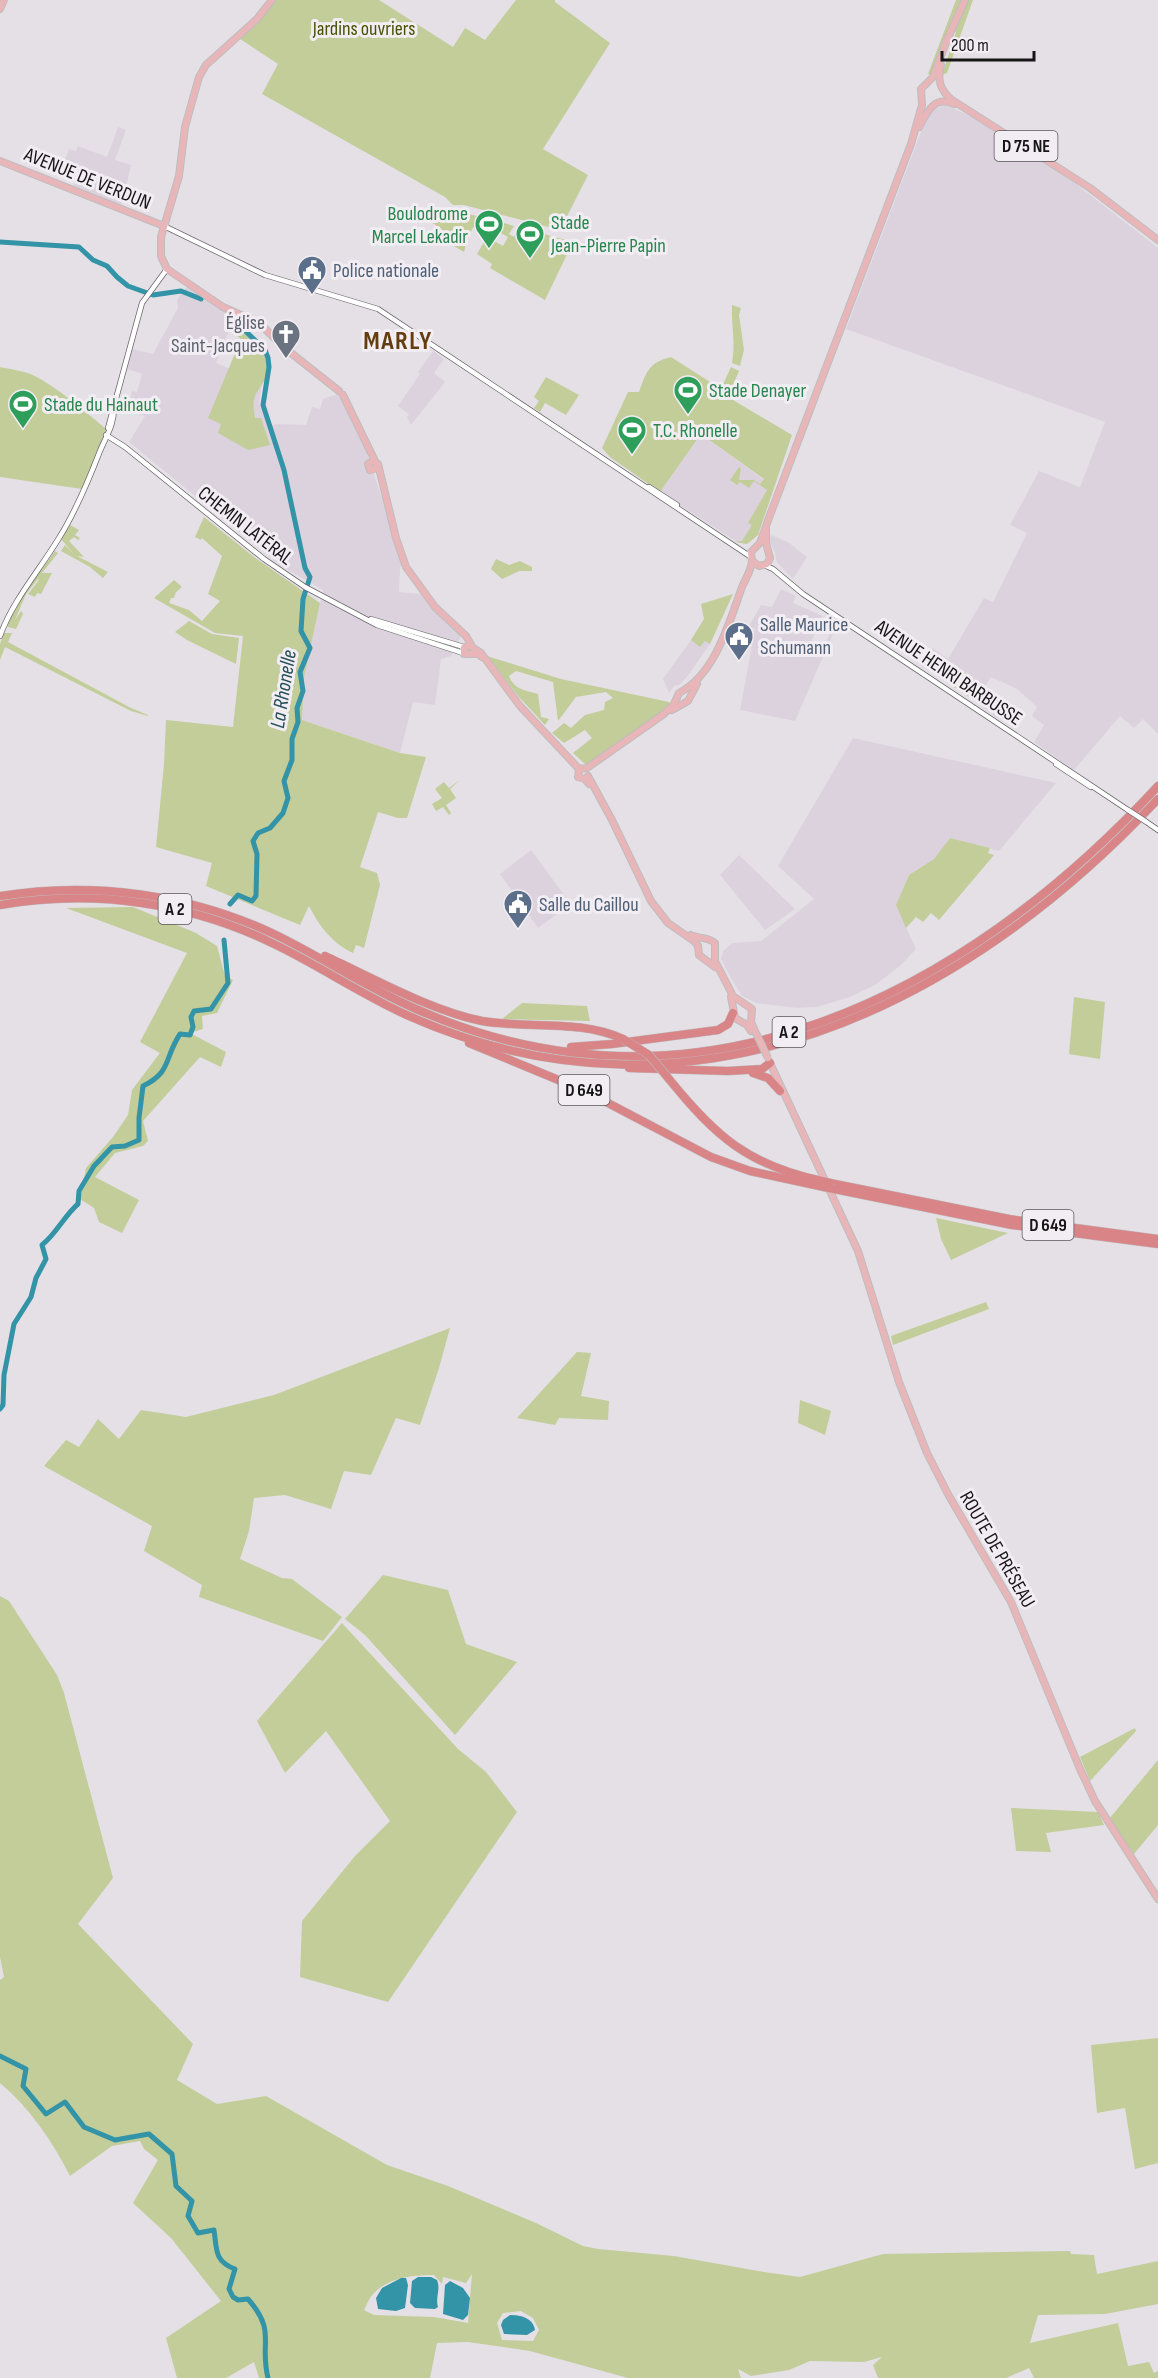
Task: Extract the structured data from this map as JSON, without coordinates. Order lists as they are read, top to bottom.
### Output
{
  "streets": {
    "highway": ["A 2", "D 649"],
    "main road": ["D 75 NE", "AVENUE DE VERDUN", "ROUTE DE PRÉSEAU"],
    "street": ["CHEMIN LATÉRAL", "AVENUE HENRI BARBUSSE"]
  },
  "crossings": [
    ["A 2", "D 649"]
  ],
  "districts": ["MARLY"],
  "water": ["La Rhonelle"],
  "parks": ["Jardins ouvriers"],
  "places": {
    "sports": [
      "Boulodrome Marcel Lekadir",
      "Stade Jean-Pierre Papin",
      "Stade Denayer",
      "Stade du Hainaut",
      "T.C. Rhonelle"
    ],
    "public building": ["Police nationale", "Salle Maurice Schumann", "Salle du Caillou"],
    "church": ["Église Saint-Jacques"]
  },
  "scale_bar": "200 m"
}
